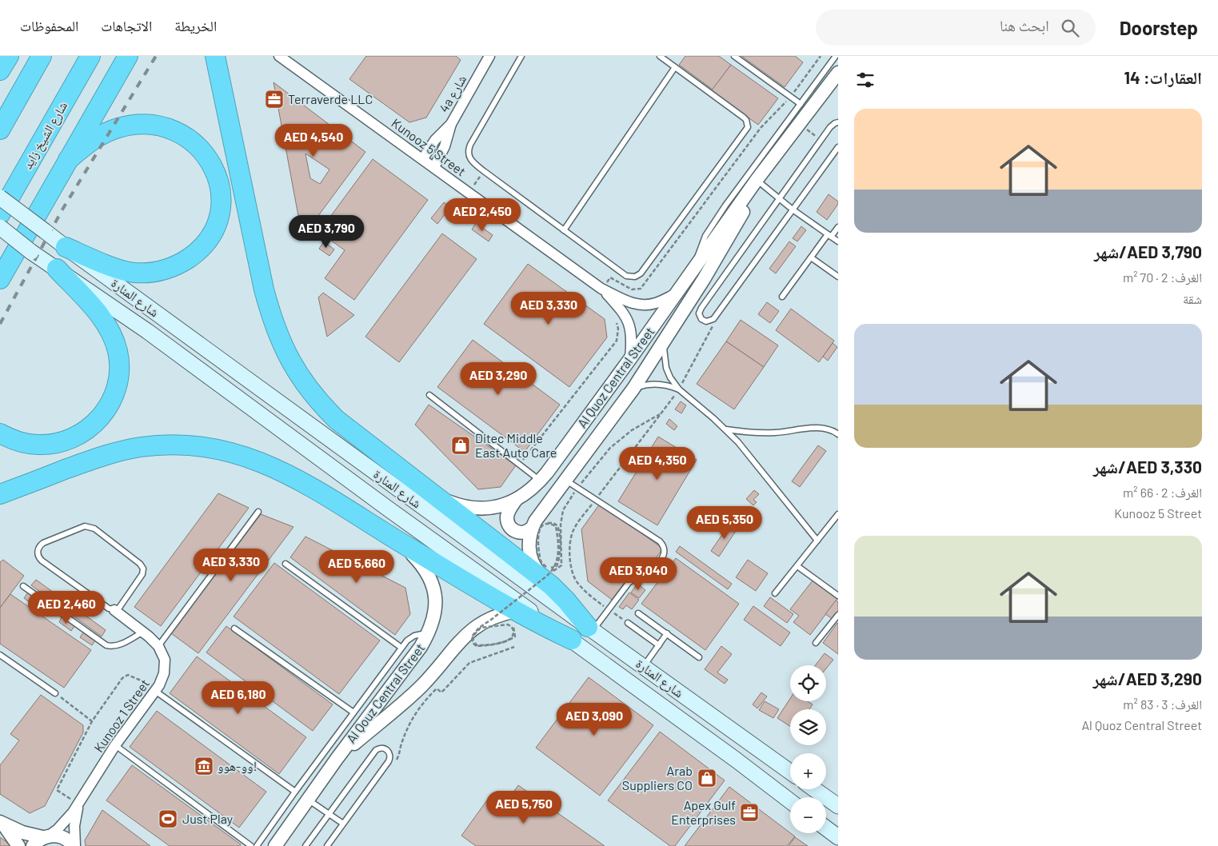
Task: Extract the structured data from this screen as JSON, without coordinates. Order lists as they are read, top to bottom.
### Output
{
  "streets": {
    "highway": ["شارع الشيخ زايد"],
    "main road": ["شارع المنارة"],
    "street": [
      "4a شارع",
      "Kunooz 5 Street",
      "Al Quoz Central Street",
      "Al Qouz Central Street",
      "Kunooz 1 Street"
    ]
  },
  "crossings": [
    ["4a شارع", "Kunooz 5 Street"],
    ["Kunooz 5 Street", "Al Quoz Central Street"]
  ],
  "places": {
    "office": ["Terraverde LLC", "Apex Gulf Enterprises"],
    "shop": ["Ditec Middle East Auto Care", "Arab Suppliers CO"],
    "museum": ["وو-هوو!"],
    "sports": ["Just Play"]
  },
  "page": {
    "header": "Doorstep",
    "search": "ابحث هنا",
    "nav": ["الخريطة", "الاتجاهات", "المحفوظات"],
    "heading": "العقارات: 14",
    "list": [
      {
        "name": "AED 3,790/شهر",
        "note": "الغرف: 2 · 70 m² · شقة"
      },
      {
        "name": "AED 3,330/شهر",
        "note": "الغرف: 2 · 66 m² · Kunooz 5 Street"
      },
      {
        "name": "AED 3,290/شهر",
        "note": "الغرف: 3 · 83 m² · Al Quoz Central Street"
      }
    ],
    "price": [
      "AED 4,540",
      "AED 2,450",
      "AED 3,790",
      "AED 3,330",
      "AED 3,290",
      "AED 4,350",
      "AED 5,350",
      "AED 3,330",
      "AED 5,660",
      "AED 3,040",
      "AED 2,460",
      "AED 6,180",
      "AED 3,090",
      "AED 5,750"
    ],
    "map_buttons": ["+", "−"]
  }
}
